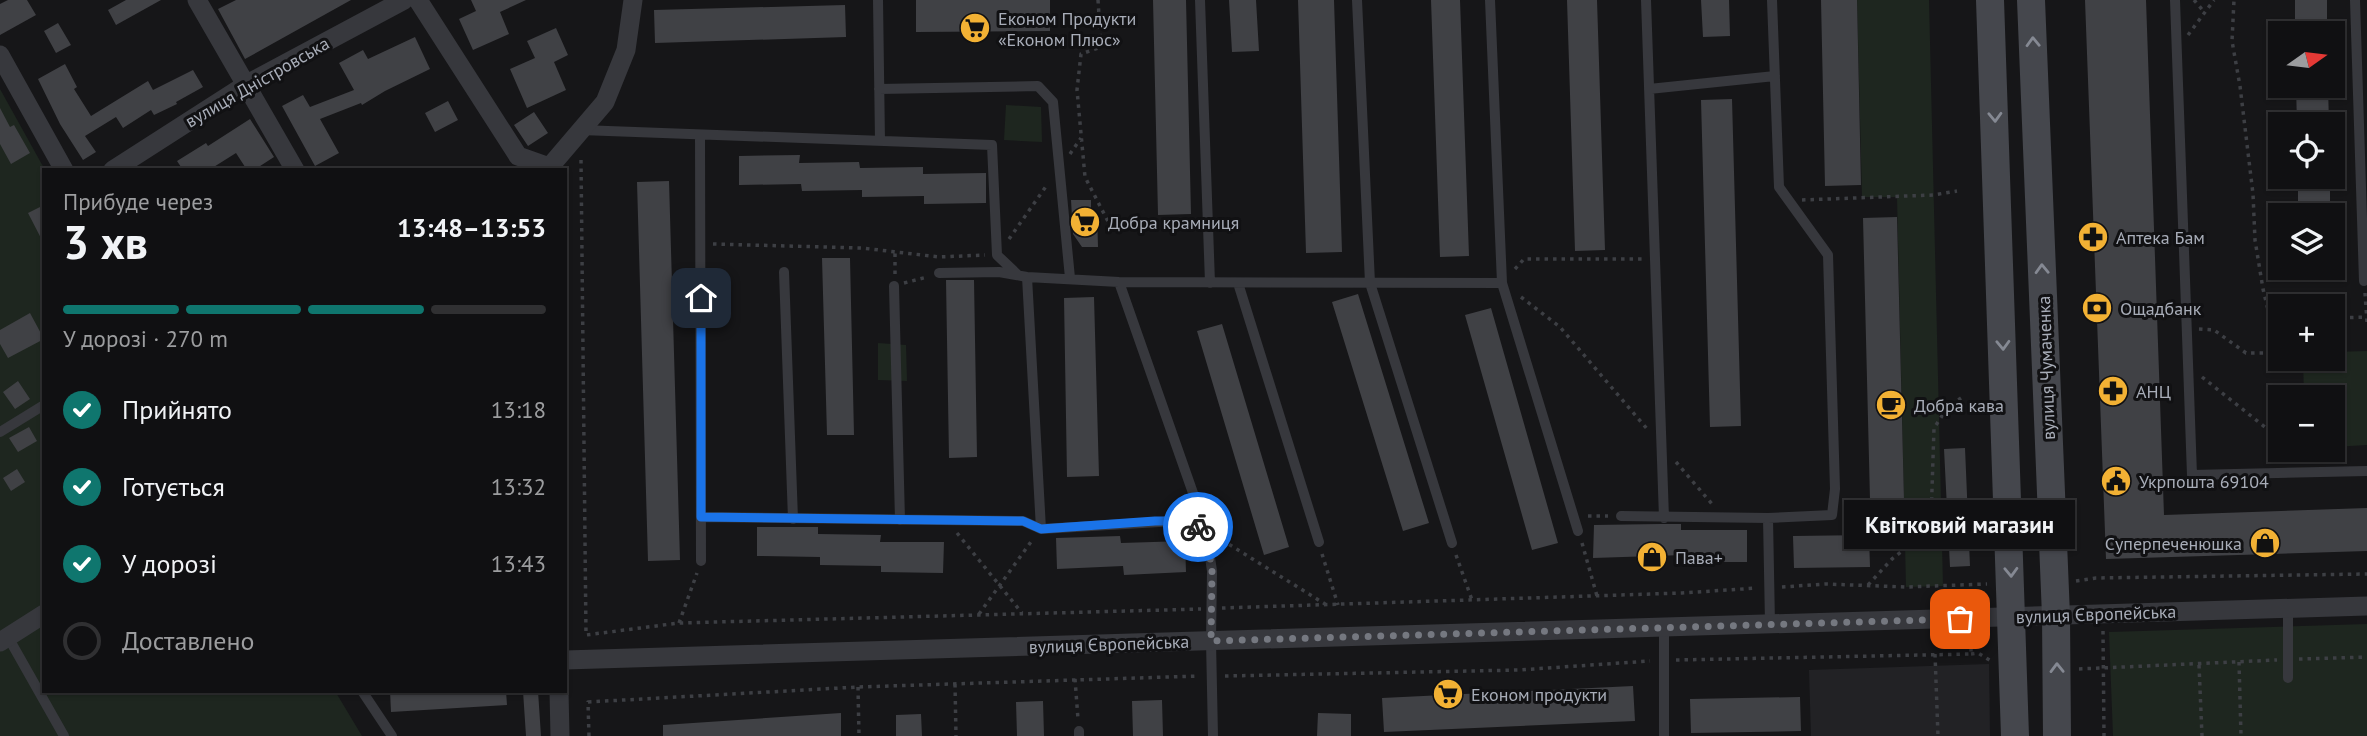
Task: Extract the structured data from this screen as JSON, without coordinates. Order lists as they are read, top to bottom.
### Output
{
  "streets": {
    "street": ["вулиця Дністровська", "вулиця Чумаченка", "вулиця Європейська"]
  },
  "crossings": [
    ["вулиця Чумаченка", "вулиця Європейська"]
  ],
  "places": {
    "supermarket": ["Економ Продукти «Економ Плюс»", "Добра крамниця", "Економ продукти"],
    "pharmacy": ["Аптека Бам", "АНЦ"],
    "bank": ["Ощадбанк"],
    "cafe": ["Добра кава"],
    "public building": ["Укрпошта 69104"],
    "shop": ["Суперпеченюшка", "Пава+"],
    "other": ["Квітковий магазин"]
  },
  "north": "right",
  "page": {
    "map_buttons": ["+", "−"],
    "heading": ["3 хв", "Прибуде через", "13:48–13:53"],
    "bar": "У дорозі · 270 m",
    "list": [
      ["Прийнято", "13:18"],
      ["Готується", "13:32"],
      ["У дорозі", "13:43"],
      "Доставлено"
    ],
    "bubble": "Квітковий магазин"
  }
}
